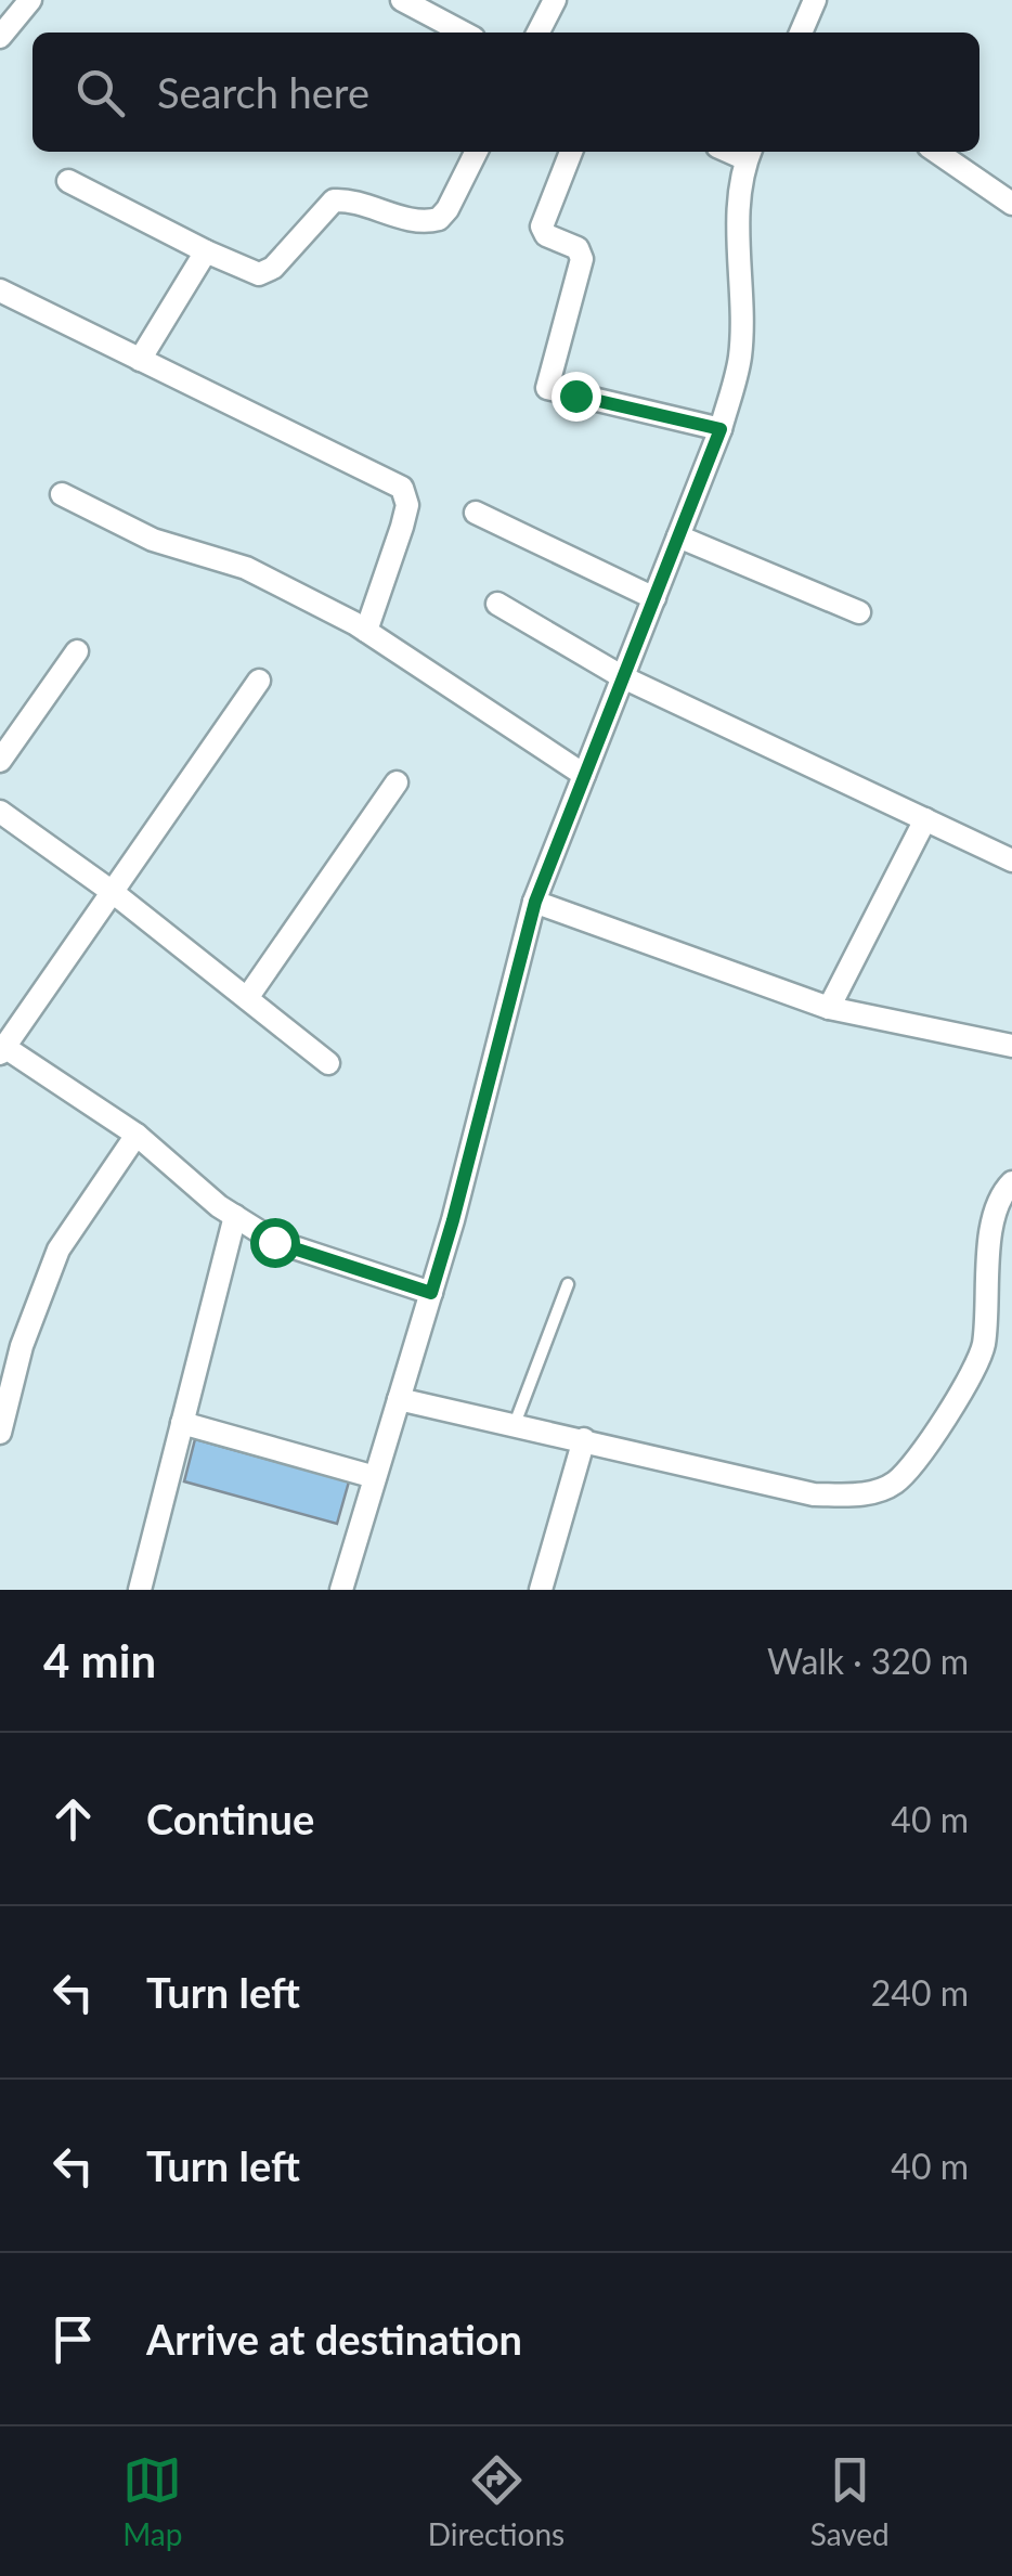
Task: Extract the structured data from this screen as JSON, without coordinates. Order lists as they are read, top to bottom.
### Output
{
  "page": {
    "search": "Search here",
    "heading": ["4 min", "Walk · 320 m"],
    "list": [
      ["Continue", "40 m"],
      ["Turn left", "240 m"],
      ["Turn left", "40 m"],
      "Arrive at destination"
    ],
    "nav": ["Map", "Directions", "Saved"]
  }
}
